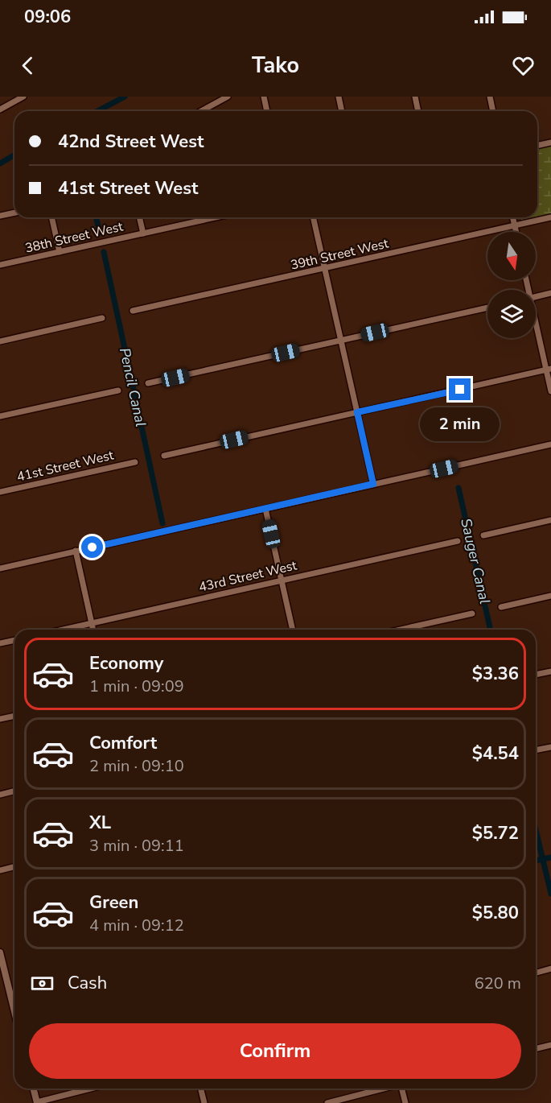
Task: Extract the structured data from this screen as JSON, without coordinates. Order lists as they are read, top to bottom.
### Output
{
  "streets": {
    "street": [
      "38th Street West",
      "39th Street West",
      "41st Street West",
      "43rd Street West"
    ]
  },
  "water": ["Pencil Canal", "Sauger Canal"],
  "north": "bottom",
  "page": {
    "status": "09:06",
    "header": "Tako",
    "banner": ["42nd Street West", "41st Street West"],
    "bubble": "2 min",
    "list": [
      {
        "name": "Economy",
        "note": "1 min · 09:09",
        "value": "$3.36"
      },
      {
        "name": "Comfort",
        "note": "2 min · 09:10",
        "value": "$4.54"
      },
      {
        "name": "XL",
        "note": "3 min · 09:11",
        "value": "$5.72"
      },
      {
        "name": "Green",
        "note": "4 min · 09:12",
        "value": "$5.80"
      }
    ],
    "pay": ["Cash", "620 m"],
    "buttons": "Confirm"
  }
}
